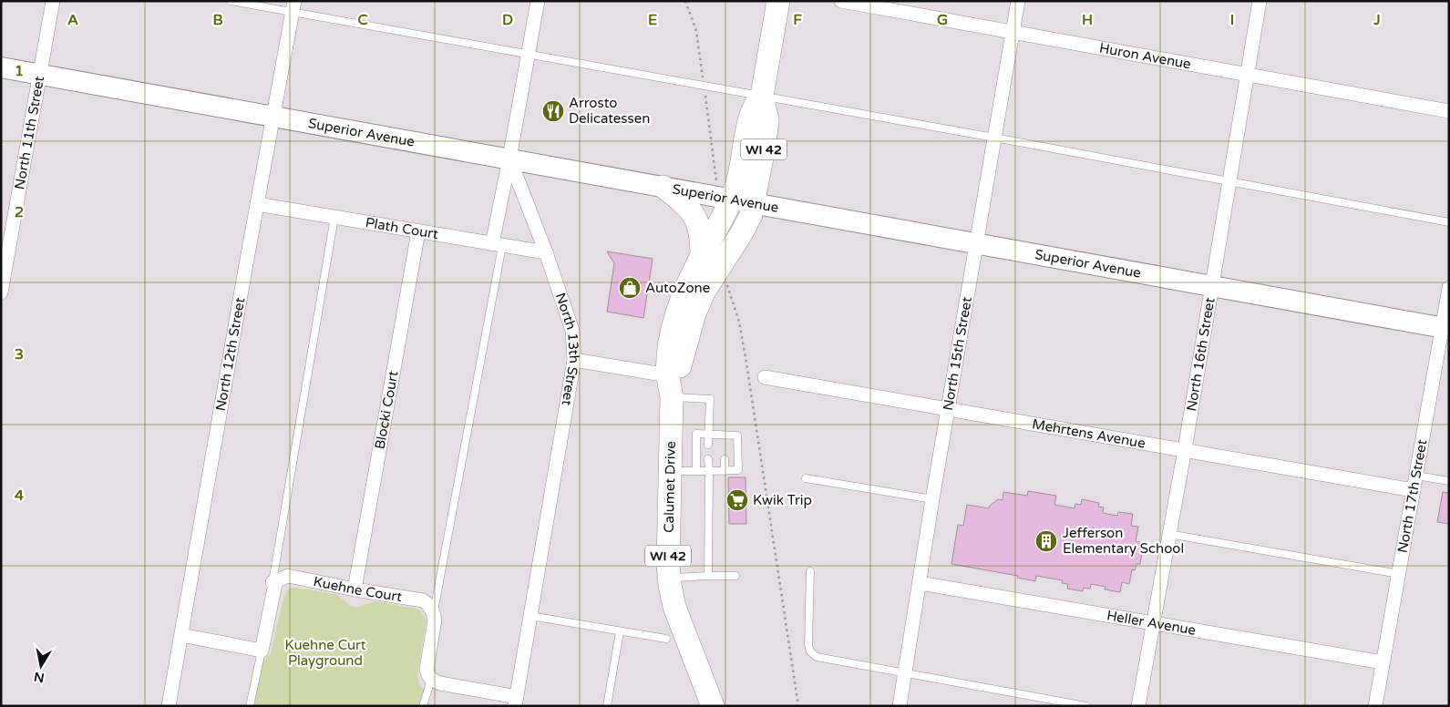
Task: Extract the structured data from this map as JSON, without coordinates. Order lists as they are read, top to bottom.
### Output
{
  "streets": {
    "main road": ["WI 42", "Calumet Drive"],
    "street": [
      "Huron Avenue",
      "Superior Avenue",
      "North 11th Street",
      "Plath Court",
      "North 13th Street",
      "North 12th Street",
      "North 15th Street",
      "North 16th Street",
      "Blocki Court",
      "Mehrtens Avenue",
      "North 17th Street",
      "Kuehne Court",
      "Heller Avenue"
    ]
  },
  "crossings": [
    ["Huron Avenue", "North 15th Street"],
    ["Huron Avenue", "North 16th Street"],
    ["Superior Avenue", "North 11th Street"],
    ["Superior Avenue", "WI 42"],
    ["Superior Avenue", "North 13th Street"],
    ["Superior Avenue", "North 12th Street"],
    ["Superior Avenue", "North 15th Street"],
    ["Superior Avenue", "North 16th Street"],
    ["Superior Avenue", "North 17th Street"],
    ["WI 42", "Calumet Drive"],
    ["Plath Court", "North 13th Street"],
    ["Plath Court", "North 12th Street"],
    ["Plath Court", "Blocki Court"],
    ["North 15th Street", "Mehrtens Avenue"],
    ["North 15th Street", "Heller Avenue"],
    ["North 16th Street", "Mehrtens Avenue"],
    ["North 16th Street", "Heller Avenue"],
    ["Blocki Court", "Kuehne Court"],
    ["Mehrtens Avenue", "North 17th Street"],
    ["North 17th Street", "Heller Avenue"]
  ],
  "parks": ["Kuehne Curt Playground"],
  "places": {
    "restaurant": ["Arrosto Delicatessen"],
    "shop": ["AutoZone"],
    "supermarket": ["Kwik Trip"],
    "building": ["Jefferson Elementary School"]
  },
  "north": "bottom",
  "grid": {
    "columns": [
      "A",
      "B",
      "C",
      "D",
      "E",
      "F",
      "G",
      "H",
      "I",
      "J"
    ],
    "rows": [
      "1",
      "2",
      "3",
      "4"
    ]
  }
}
